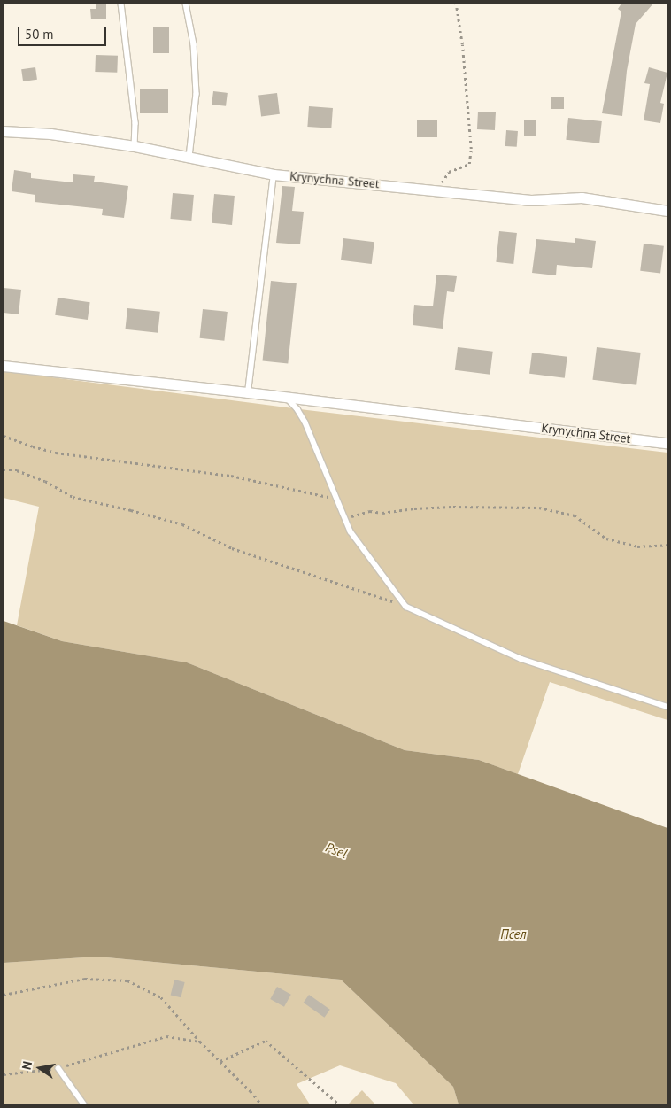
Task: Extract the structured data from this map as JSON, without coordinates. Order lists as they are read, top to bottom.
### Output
{
  "streets": {
    "street": ["Krynychna Street"]
  },
  "water": ["Psel", "Псел"],
  "scale_bar": "50 m",
  "north": "left"
}
